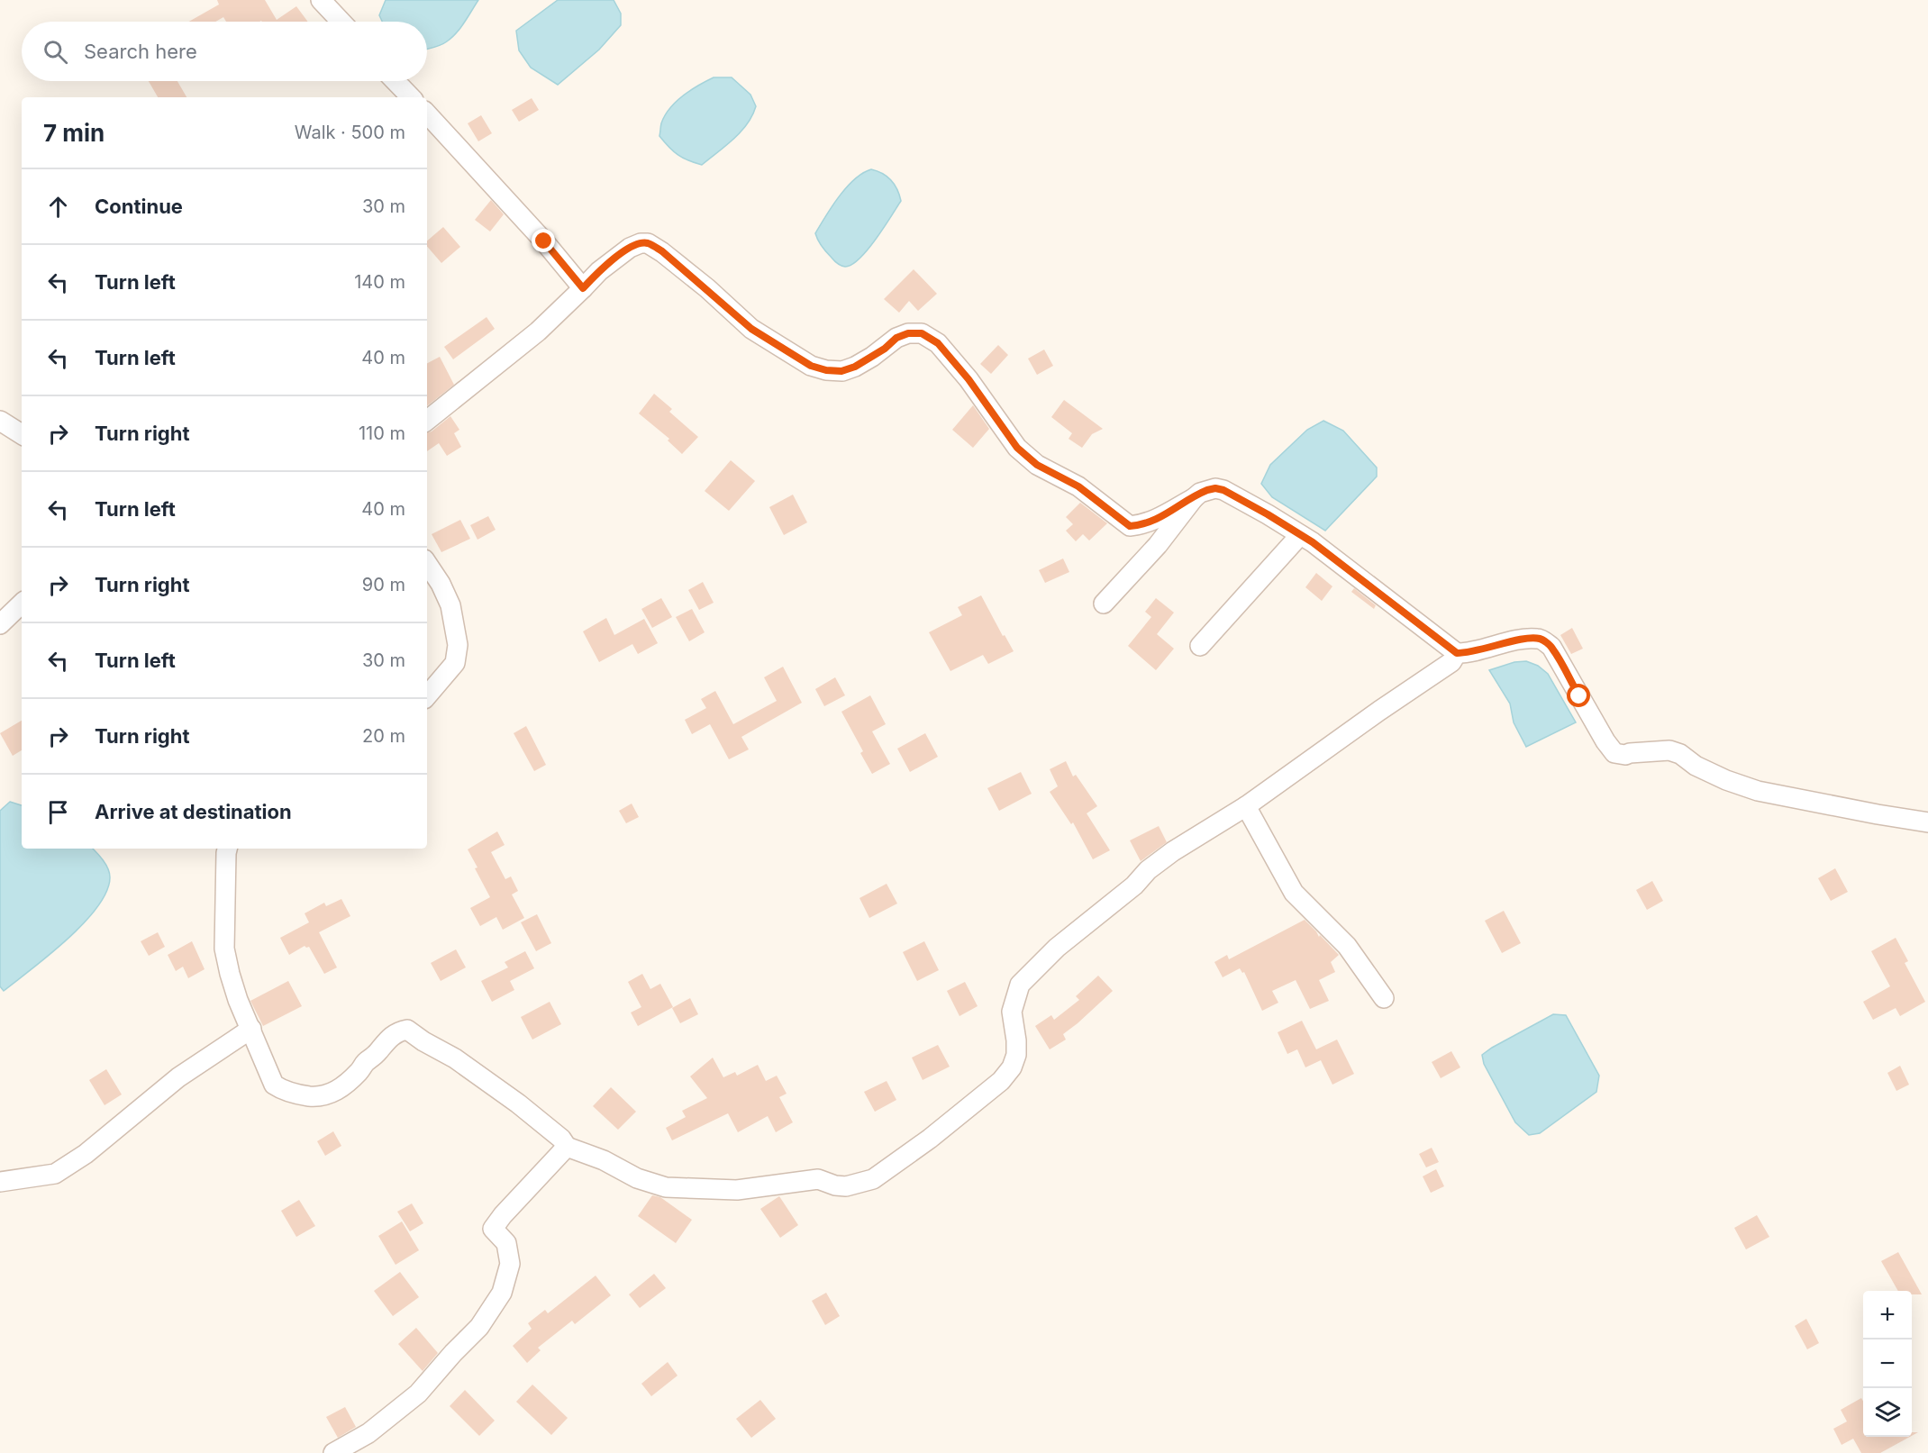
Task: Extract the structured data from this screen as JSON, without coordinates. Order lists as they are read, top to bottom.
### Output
{
  "page": {
    "search": "Search here",
    "heading": ["7 min", "Walk · 500 m"],
    "list": [
      ["Continue", "30 m"],
      ["Turn left", "140 m"],
      ["Turn left", "40 m"],
      ["Turn right", "110 m"],
      ["Turn left", "40 m"],
      ["Turn right", "90 m"],
      ["Turn left", "30 m"],
      ["Turn right", "20 m"],
      "Arrive at destination"
    ],
    "map_buttons": ["+", "−"]
  }
}
